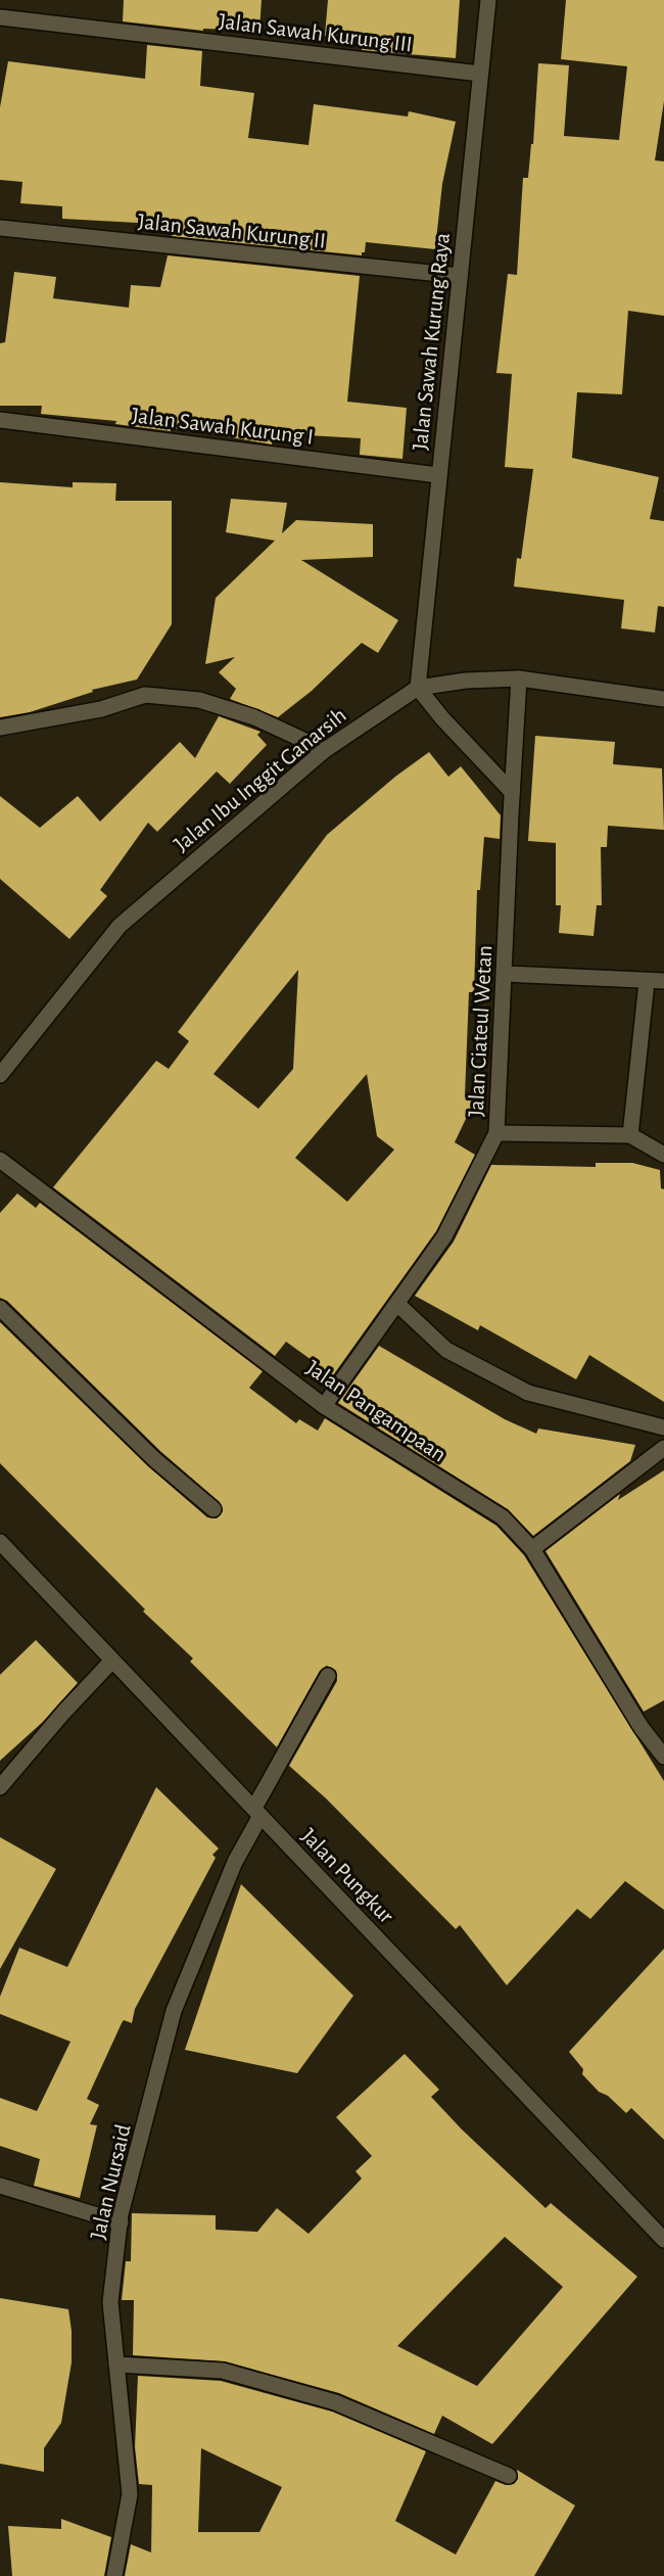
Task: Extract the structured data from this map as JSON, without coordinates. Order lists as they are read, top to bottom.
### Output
{
  "streets": {
    "street": [
      "Jalan Sawah Kurung III",
      "Jalan Sawah Kurung II",
      "Jalan Sawah Kurung Raya",
      "Jalan Sawah Kurung I",
      "Jalan Ibu Inggit Ganarsih",
      "Jalan Ciateul Wetan",
      "Jalan Pangampaan",
      "Jalan Pungkur",
      "Jalan Nursaid"
    ]
  },
  "crossings": [
    ["Jalan Sawah Kurung III", "Jalan Sawah Kurung Raya"],
    ["Jalan Sawah Kurung II", "Jalan Sawah Kurung Raya"],
    ["Jalan Sawah Kurung Raya", "Jalan Sawah Kurung I"],
    ["Jalan Sawah Kurung Raya", "Jalan Ibu Inggit Ganarsih"],
    ["Jalan Ibu Inggit Ganarsih", "Jalan Ciateul Wetan"],
    ["Jalan Ciateul Wetan", "Jalan Pangampaan"],
    ["Jalan Pungkur", "Jalan Nursaid"]
  ]
}
